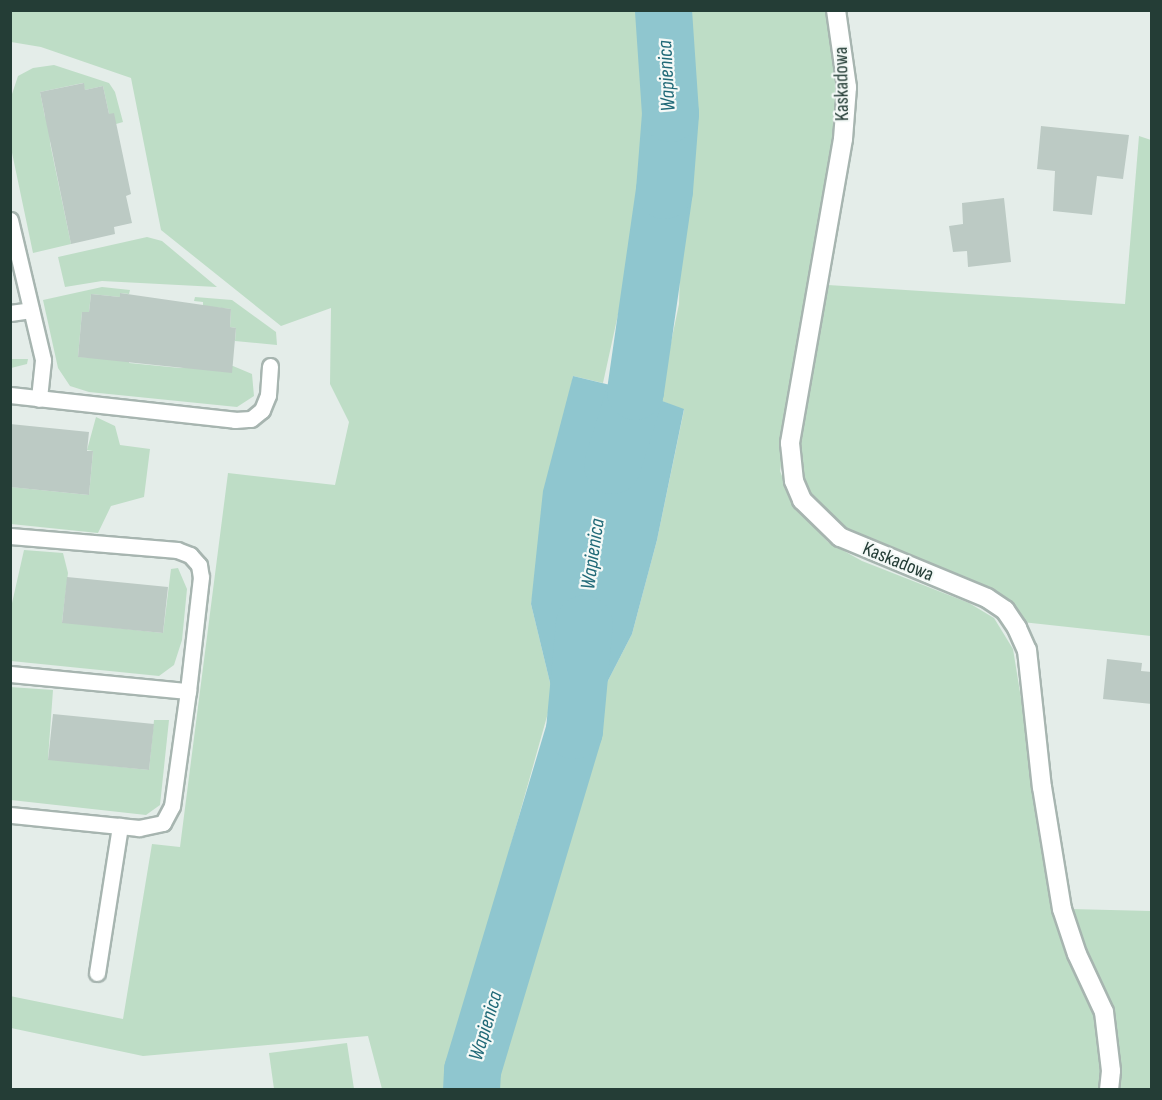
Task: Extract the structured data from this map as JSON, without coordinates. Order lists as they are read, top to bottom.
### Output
{
  "streets": {
    "street": ["Kaskadowa"]
  },
  "water": ["Wapienica"]
}
